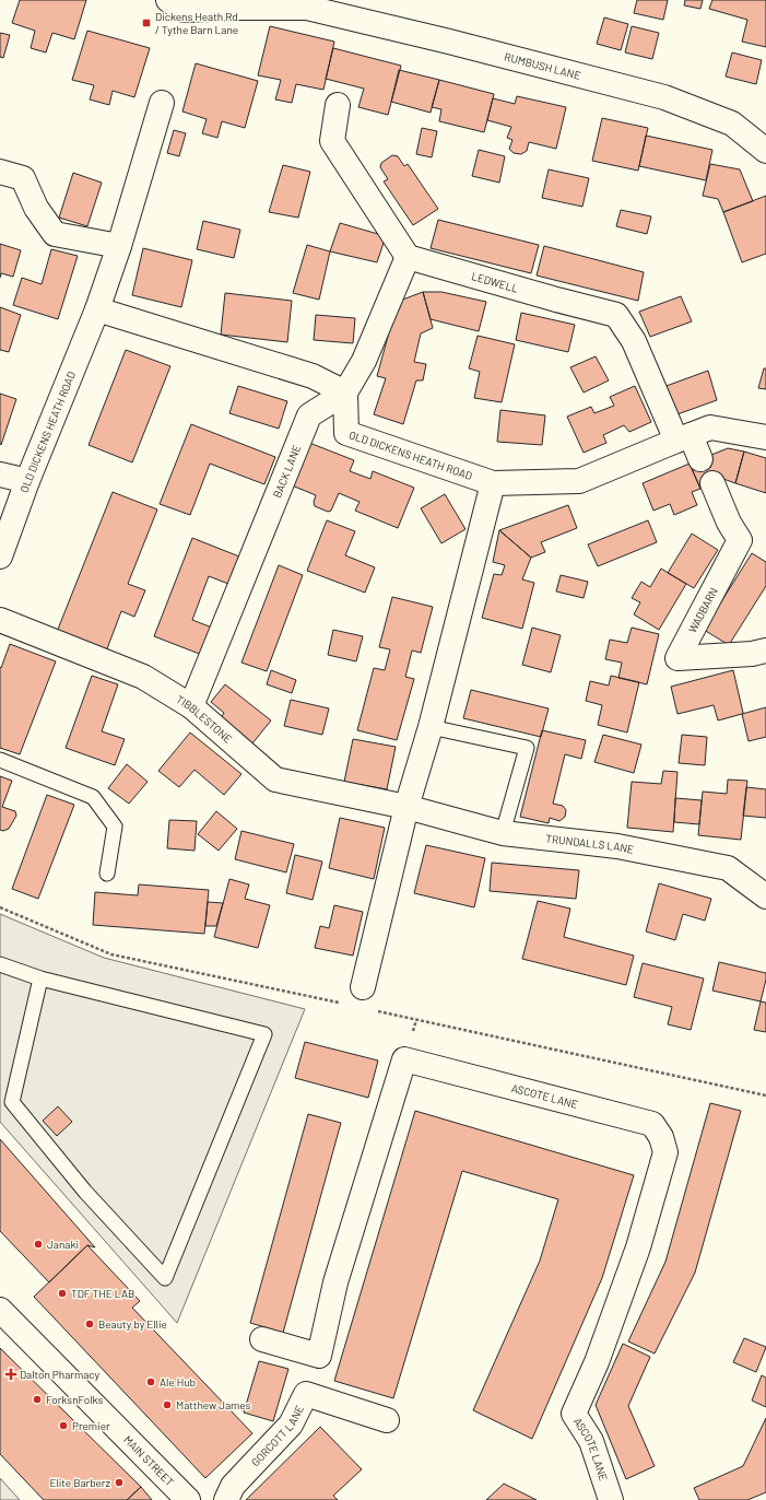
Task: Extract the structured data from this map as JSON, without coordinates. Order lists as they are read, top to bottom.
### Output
{
  "streets": {
    "street": [
      "RUMBUSH LANE",
      "LEDWELL",
      "OLD DICKENS HEATH ROAD",
      "BACK LANE",
      "WADBARN",
      "TIBBLESTONE",
      "TRUNDALLS LANE",
      "ASCOTE LANE",
      "GORCOTT LANE",
      "MAIN STREET"
    ]
  },
  "crossings": [
    ["LEDWELL", "OLD DICKENS HEATH ROAD"],
    ["LEDWELL", "BACK LANE"],
    ["OLD DICKENS HEATH ROAD", "BACK LANE"],
    ["BACK LANE", "TIBBLESTONE"],
    ["TIBBLESTONE", "TRUNDALLS LANE"]
  ],
  "places": {
    "transit": ["Dickens Heath Rd / Tythe Barn Lane"],
    "other": [
      "Janaki",
      "TDF THE LAB",
      "Beauty by Ellie",
      "Ale Hub",
      "ForksnFolks",
      "Matthew James",
      "Premier",
      "Elite Barberz"
    ],
    "health": ["Dalton Pharmacy"]
  }
}
